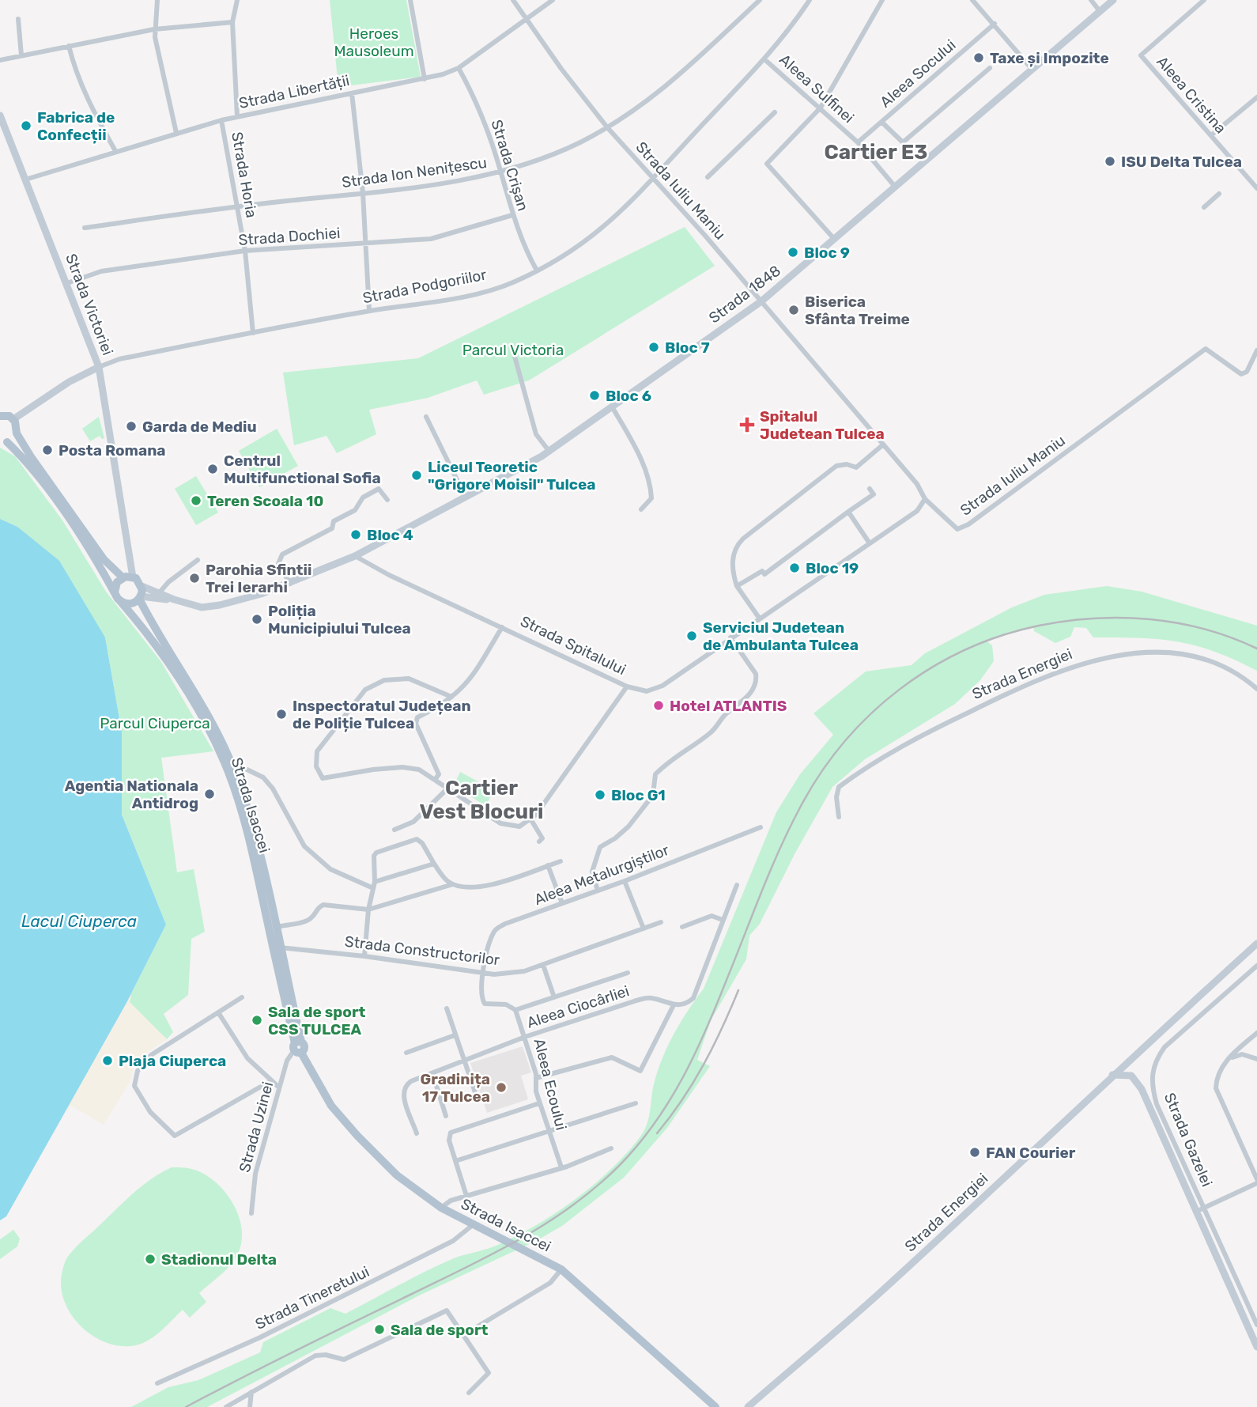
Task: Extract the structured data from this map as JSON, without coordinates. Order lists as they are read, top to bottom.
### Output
{
  "streets": {
    "main road": ["Strada Isaccei"],
    "street": [
      "Aleea Socului",
      "Aleea Sulfinei",
      "Strada Libertății",
      "Aleea Cristina",
      "Strada Crișan",
      "Strada Ion Nenițescu",
      "Strada Horia",
      "Strada Iuliu Maniu",
      "Strada Dochiei",
      "Strada Podgoriilor",
      "Strada 1848",
      "Strada Victoriei",
      "Strada Spitalului",
      "Strada Energiei",
      "Aleea Metalurgiștilor",
      "Strada Constructorilor",
      "Aleea Ciocârliei",
      "Aleea Ecoului",
      "Strada Uzinei",
      "Strada Gazelei",
      "Strada Tineretului"
    ]
  },
  "crossings": [
    ["Aleea Socului", "Aleea Sulfinei"],
    ["Aleea Sulfinei", "Strada Podgoriilor"],
    ["Aleea Sulfinei", "Strada 1848"],
    ["Strada Libertății", "Strada Crișan"],
    ["Strada Libertății", "Strada Horia"],
    ["Strada Libertății", "Strada Iuliu Maniu"],
    ["Strada Libertății", "Strada Victoriei"],
    ["Strada Crișan", "Strada Ion Nenițescu"],
    ["Strada Crișan", "Strada Dochiei"],
    ["Strada Crișan", "Strada Podgoriilor"],
    ["Strada Ion Nenițescu", "Strada Horia"],
    ["Strada Ion Nenițescu", "Strada Iuliu Maniu"],
    ["Strada Horia", "Strada Dochiei"],
    ["Strada Horia", "Strada Podgoriilor"],
    ["Strada Iuliu Maniu", "Strada Podgoriilor"],
    ["Strada Iuliu Maniu", "Strada 1848"],
    ["Strada Iuliu Maniu", "Strada Spitalului"],
    ["Strada Dochiei", "Strada Victoriei"],
    ["Strada Podgoriilor", "Strada Victoriei"],
    ["Strada 1848", "Strada Spitalului"],
    ["Strada Victoriei", "Strada Isaccei"],
    ["Strada Energiei", "Strada Gazelei"],
    ["Strada Isaccei", "Strada Constructorilor"],
    ["Strada Isaccei", "Strada Uzinei"],
    ["Strada Isaccei", "Strada Tineretului"],
    ["Aleea Metalurgiștilor", "Strada Constructorilor"],
    ["Aleea Ciocârliei", "Aleea Ecoului"]
  ],
  "districts": ["Cartier E3", "Cartier Vest Blocuri"],
  "water": ["Lacul Ciuperca"],
  "parks": ["Heroes Mausoleum", "Parcul Victoria", "Parcul Ciuperca"],
  "places": {
    "other": [
      "Taxe și Impozite",
      "Fabrica de Confecții",
      "ISU Delta Tulcea",
      "Bloc 9",
      "Biserica Sfânta Treime",
      "Bloc 7",
      "Bloc 6",
      "Garda de Mediu",
      "Posta Romana",
      "Centrul Multifunctional Sofia",
      "Liceul Teoretic \"Grigore Moisil\" Tulcea",
      "Teren Scoala 10",
      "Bloc 4",
      "Bloc 19",
      "Parohia Sfintii Trei Ierarhi",
      "Poliția Municipiului Tulcea",
      "Serviciul Judetean de Ambulanta Tulcea",
      "Hotel ATLANTIS",
      "Inspectoratul Județean de Poliție Tulcea",
      "Agentia Nationala Antidrog",
      "Bloc G1",
      "Sala de sport CSS TULCEA",
      "Plaja Ciuperca",
      "Gradinița 17 Tulcea",
      "FAN Courier",
      "Stadionul Delta",
      "Sala de sport"
    ],
    "health": ["Spitalul Judetean Tulcea"]
  }
}
